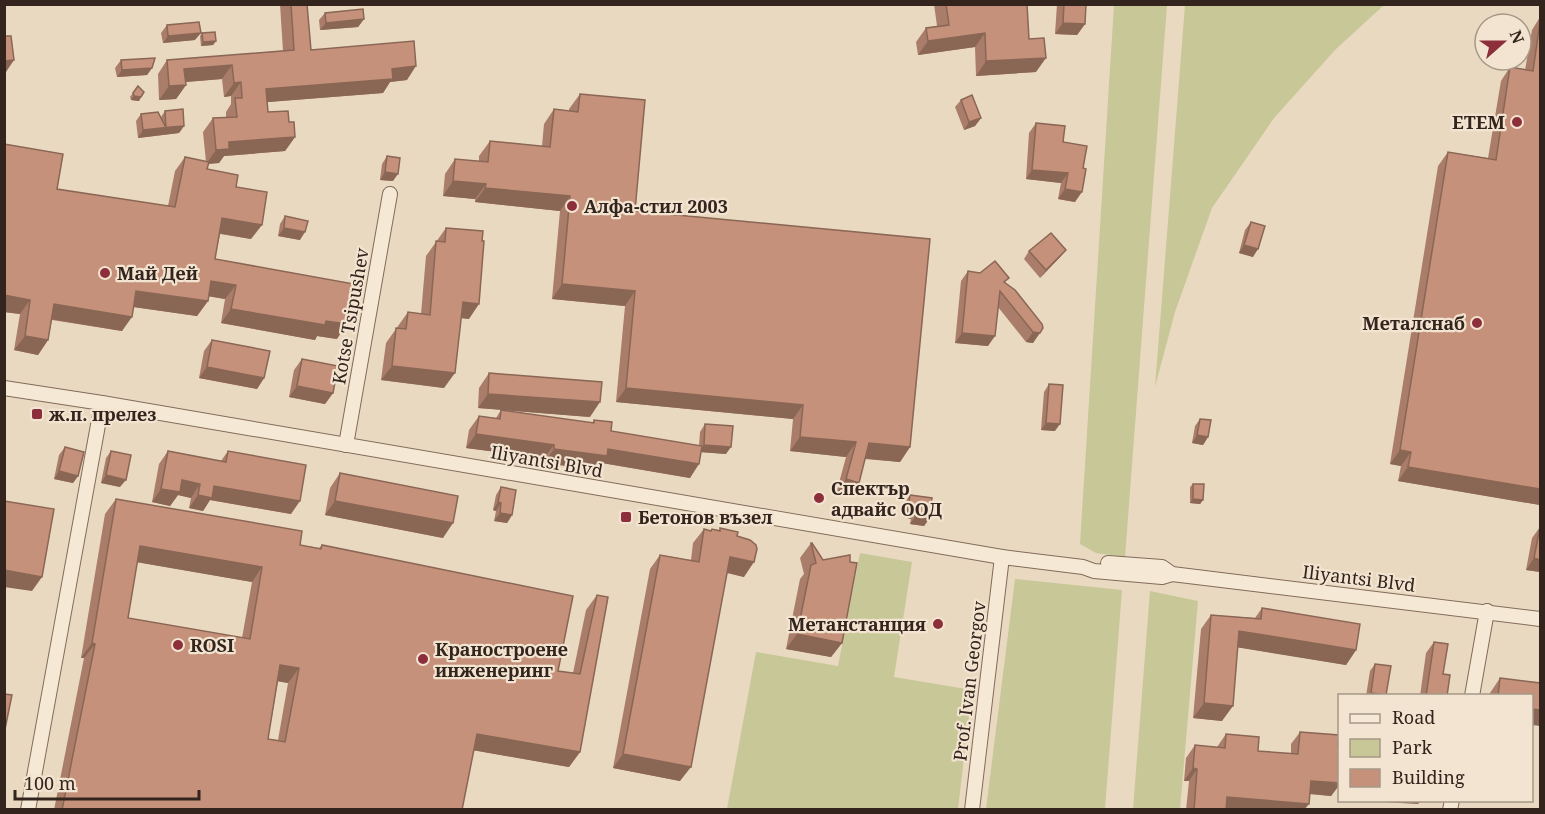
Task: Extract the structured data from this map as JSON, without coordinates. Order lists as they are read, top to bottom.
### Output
{
  "streets": {
    "street": ["Kotse Tsipushev", "Iliyantsi Blvd", "Prof. Ivan Georgov"]
  },
  "crossings": [
    ["Kotse Tsipushev", "Iliyantsi Blvd"],
    ["Iliyantsi Blvd", "Prof. Ivan Georgov"]
  ],
  "places": {
    "other": [
      "ЕТЕМ",
      "Алфа-стил 2003",
      "Май Дей",
      "Металснаб",
      "Спектър адвайс ООД",
      "Метанстанция",
      "ROSI",
      "Краностроене инженеринг"
    ],
    "transit": ["ж.п. прелез", "Бетонов възел"]
  },
  "legend": ["Road", "Park", "Building"],
  "scale_bar": "100 m",
  "north": "right"
}
